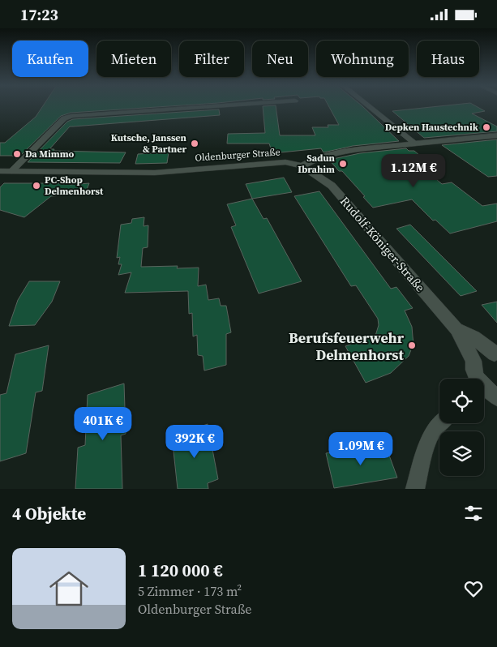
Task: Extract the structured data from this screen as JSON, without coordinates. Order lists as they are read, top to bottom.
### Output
{
  "streets": {
    "main road": ["Oldenburger Straße", "Rudolf-Königer-Straße"]
  },
  "crossings": [
    ["Oldenburger Straße", "Rudolf-Königer-Straße"]
  ],
  "places": [
    "Depken Haustechnik",
    "Kutsche, Janssen & Partner",
    "Da Mimmo",
    "Sadun Ibrahim",
    "PC-Shop Delmenhorst",
    "Berufsfeuerwehr Delmenhorst"
  ],
  "page": {
    "status": "17:23",
    "chip": [
      "Kaufen",
      "Mieten",
      "Filter",
      "Neu",
      "Wohnung",
      "Haus"
    ],
    "price": [
      "1.12M €",
      "401K €",
      "392K €",
      "1.09M €"
    ],
    "heading": "4 Objekte",
    "list": [
      {
        "name": "1 120 000 €",
        "note": "5 Zimmer · 173 m² · Oldenburger Straße"
      }
    ]
  }
}
